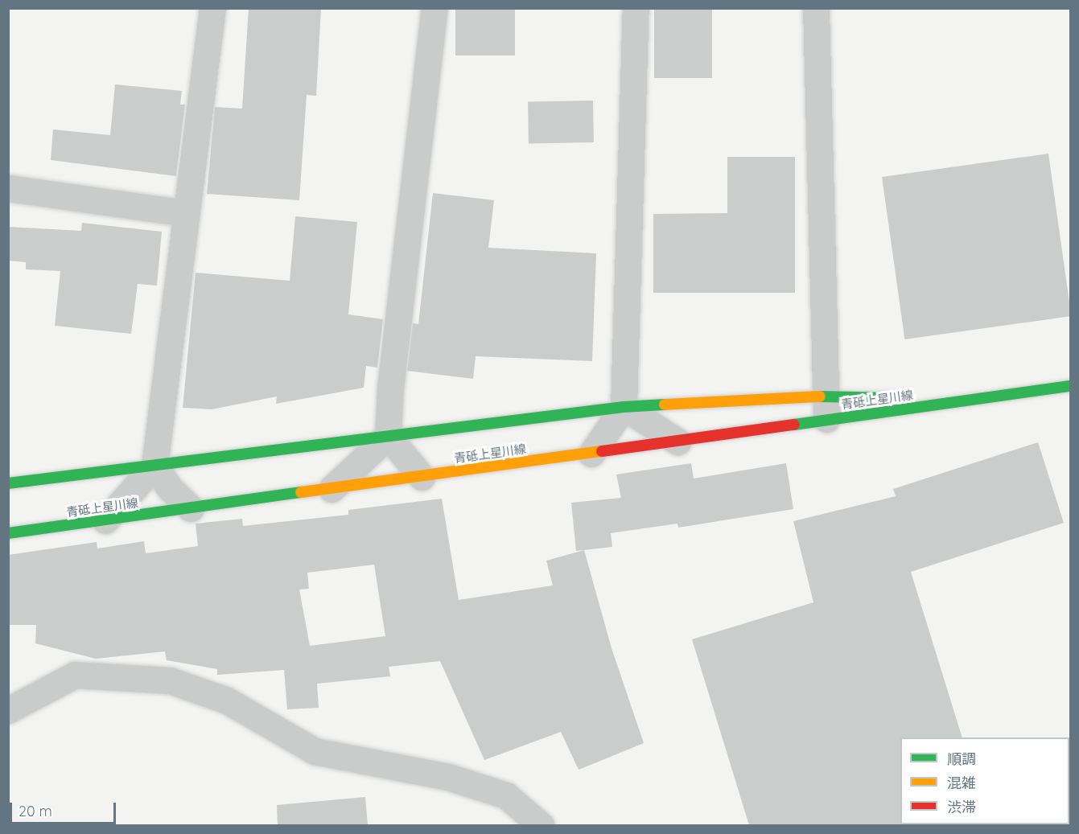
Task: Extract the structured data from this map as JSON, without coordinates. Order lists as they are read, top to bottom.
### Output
{
  "streets": {
    "main road": ["青砥上星川線"]
  },
  "legend": ["順調", "混雑", "渋滞"],
  "scale_bar": "20 m"
}
